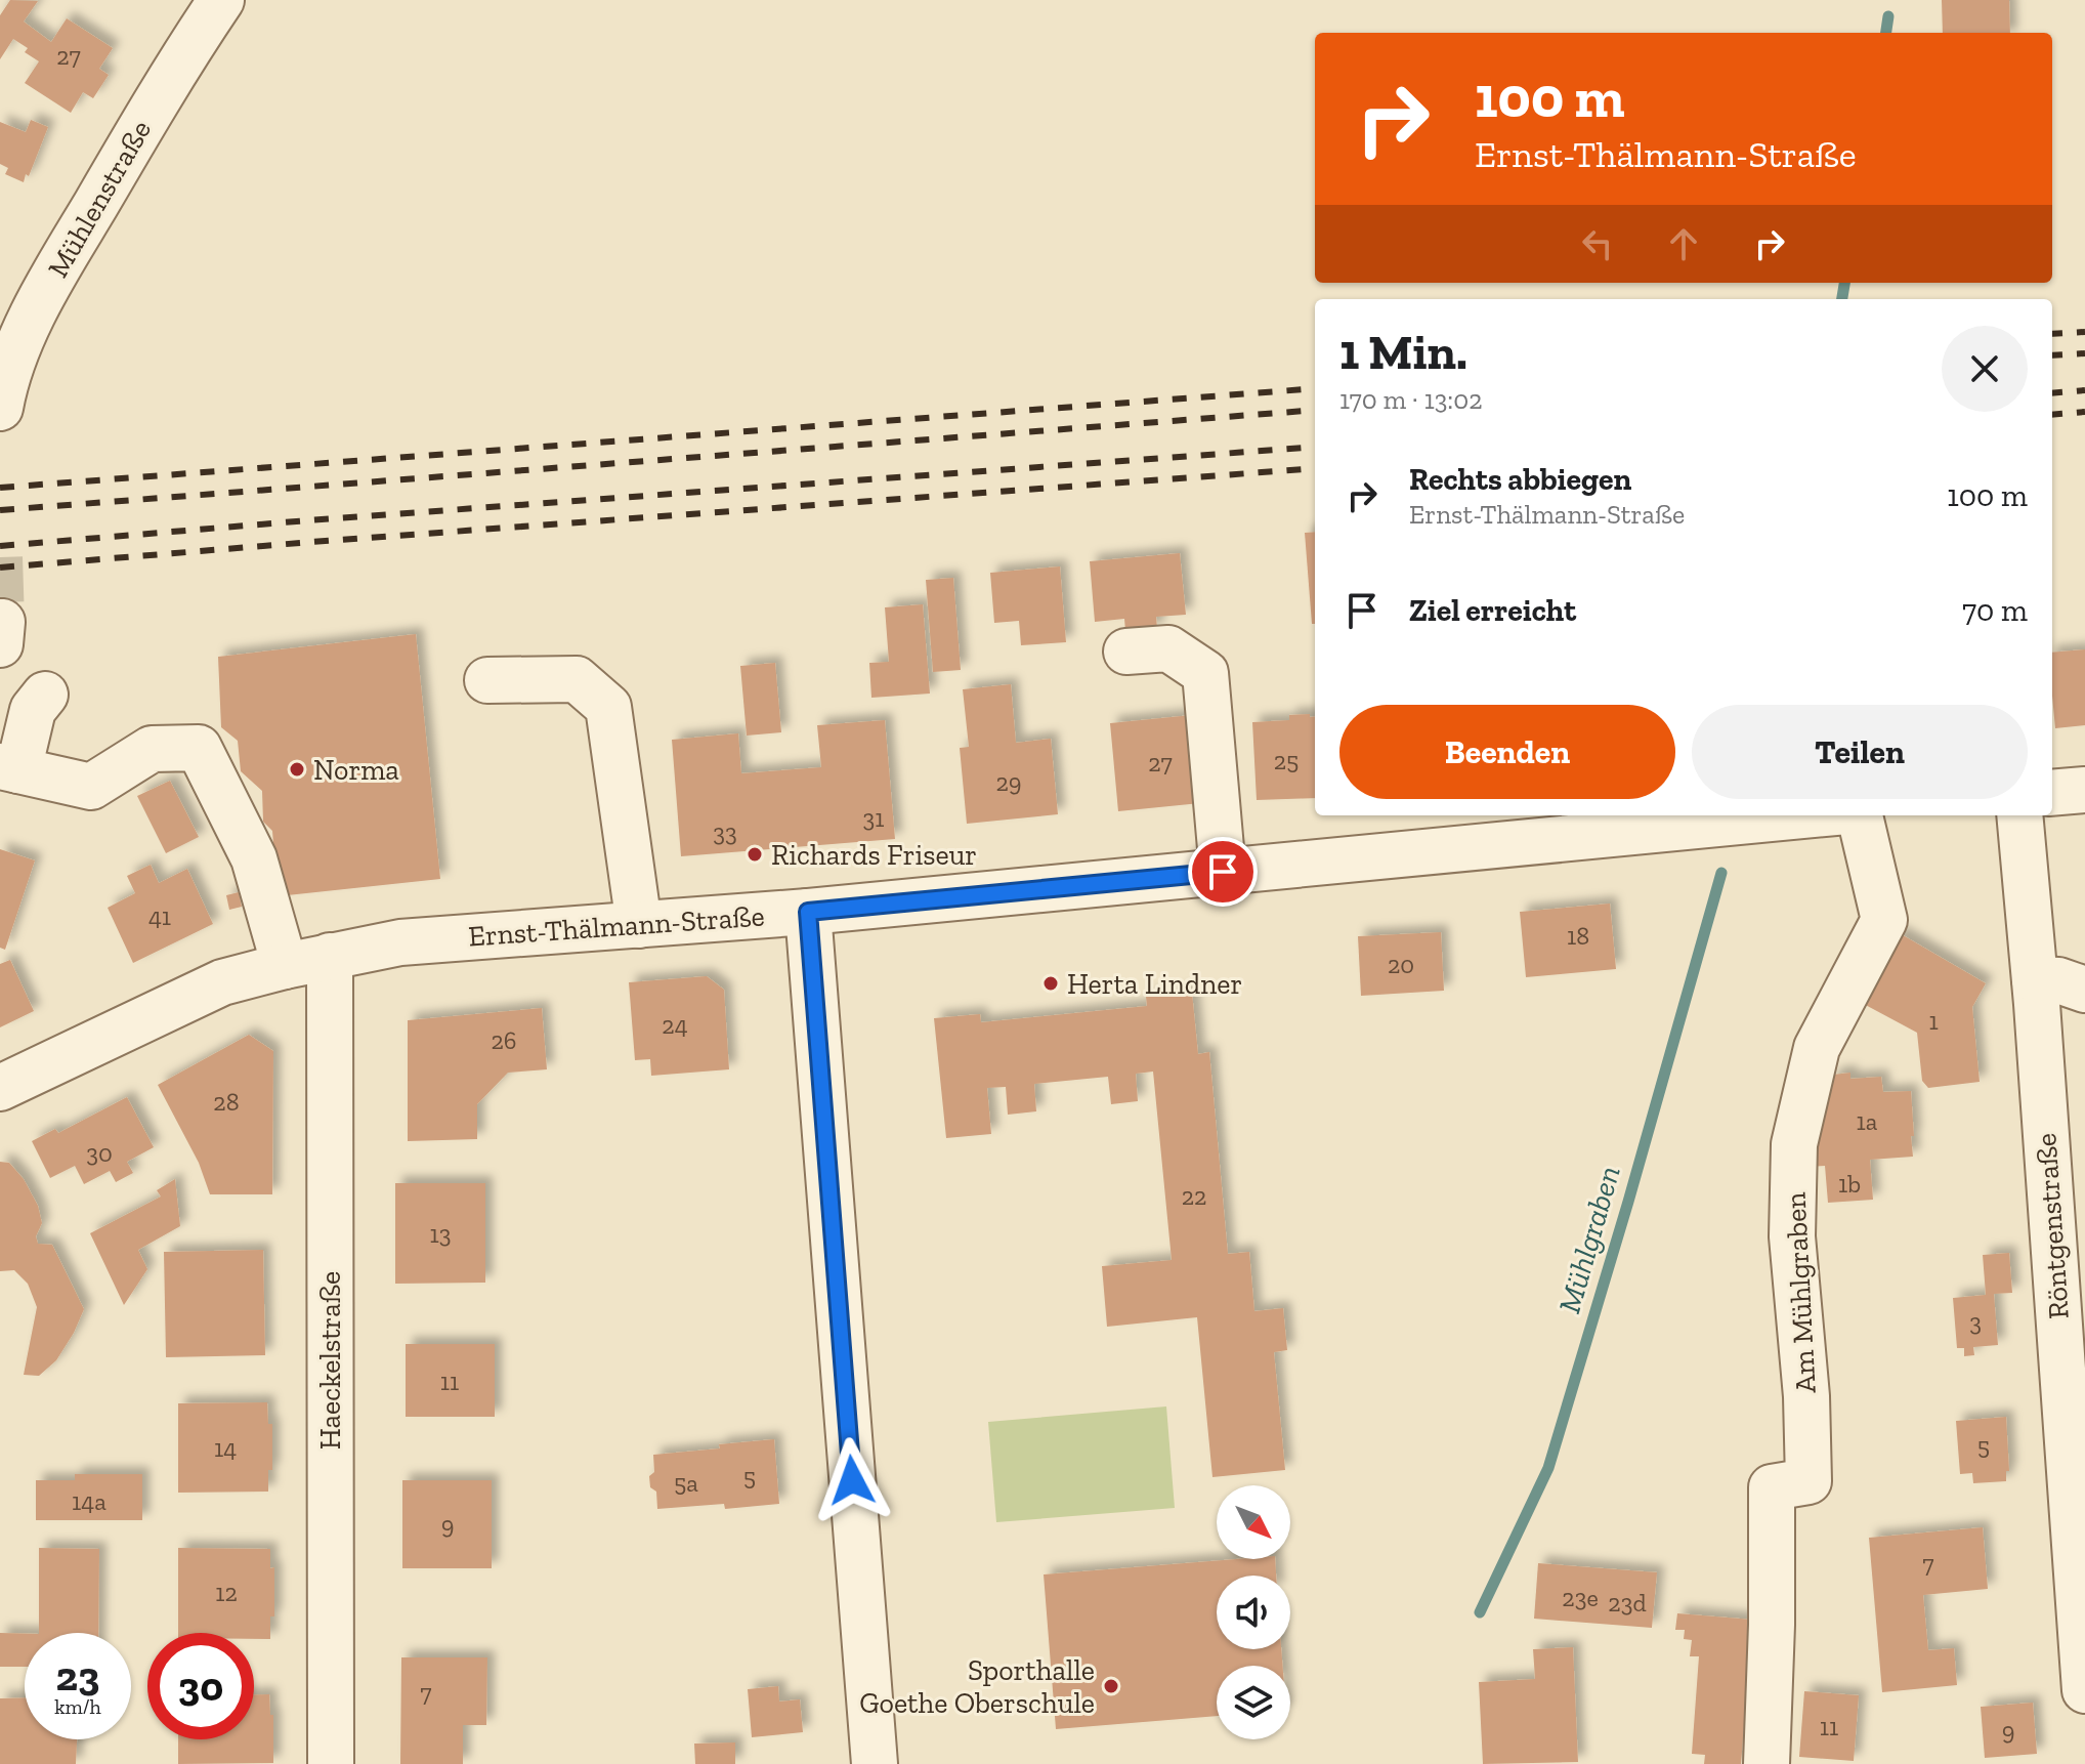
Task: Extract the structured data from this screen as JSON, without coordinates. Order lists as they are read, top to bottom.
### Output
{
  "streets": {
    "street": [
      "Mühlenstraße",
      "Ernst-Thälmann-Straße",
      "Röntgenstraße",
      "Am Mühlgraben",
      "Haeckelstraße"
    ]
  },
  "crossings": [
    ["Ernst-Thälmann-Straße", "Haeckelstraße"]
  ],
  "water": ["Mühlgraben"],
  "places": [
    "Norma",
    "Richards Friseur",
    "Herta Lindner",
    "Sporthalle Goethe Oberschule"
  ],
  "house_numbers": [
    "27",
    "25",
    "27",
    "29",
    "31",
    "33",
    "41",
    "18",
    "20",
    "1",
    "24",
    "26",
    "28",
    "1a",
    "30",
    "1b",
    "22",
    "13",
    "3",
    "11",
    "5",
    "14",
    "5",
    "5a",
    "14a",
    "9",
    "7",
    "12",
    "23e",
    "23d",
    "7",
    "11",
    "9"
  ],
  "north": "bottom right",
  "page": {
    "turn": ["100 m", "Ernst-Thälmann-Straße"],
    "heading": ["1 Min.", "170 m · 13:02"],
    "list": [
      {
        "name": "Rechts abbiegen",
        "note": "Ernst-Thälmann-Straße",
        "value": "100 m"
      },
      {
        "name": "Ziel erreicht",
        "value": "70 m"
      }
    ],
    "buttons": ["Beenden", "Teilen"],
    "speed": "23 km/h",
    "limit": "30"
  }
}
